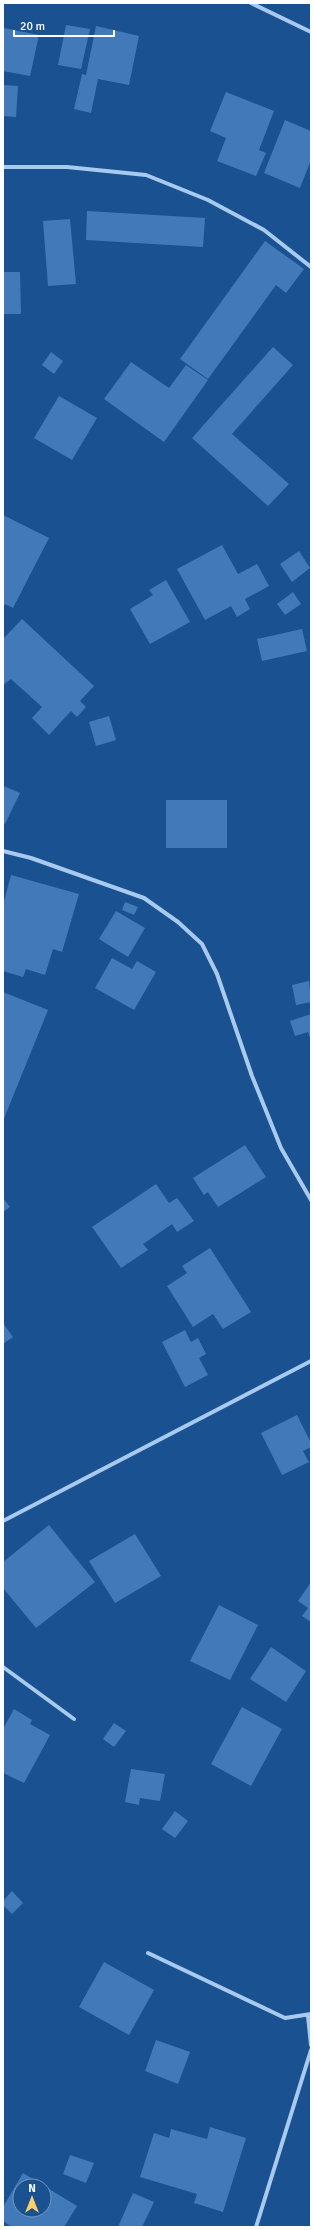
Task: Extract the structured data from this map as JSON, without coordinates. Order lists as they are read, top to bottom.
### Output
{
  "scale_bar": "20 m",
  "north": "top"
}
